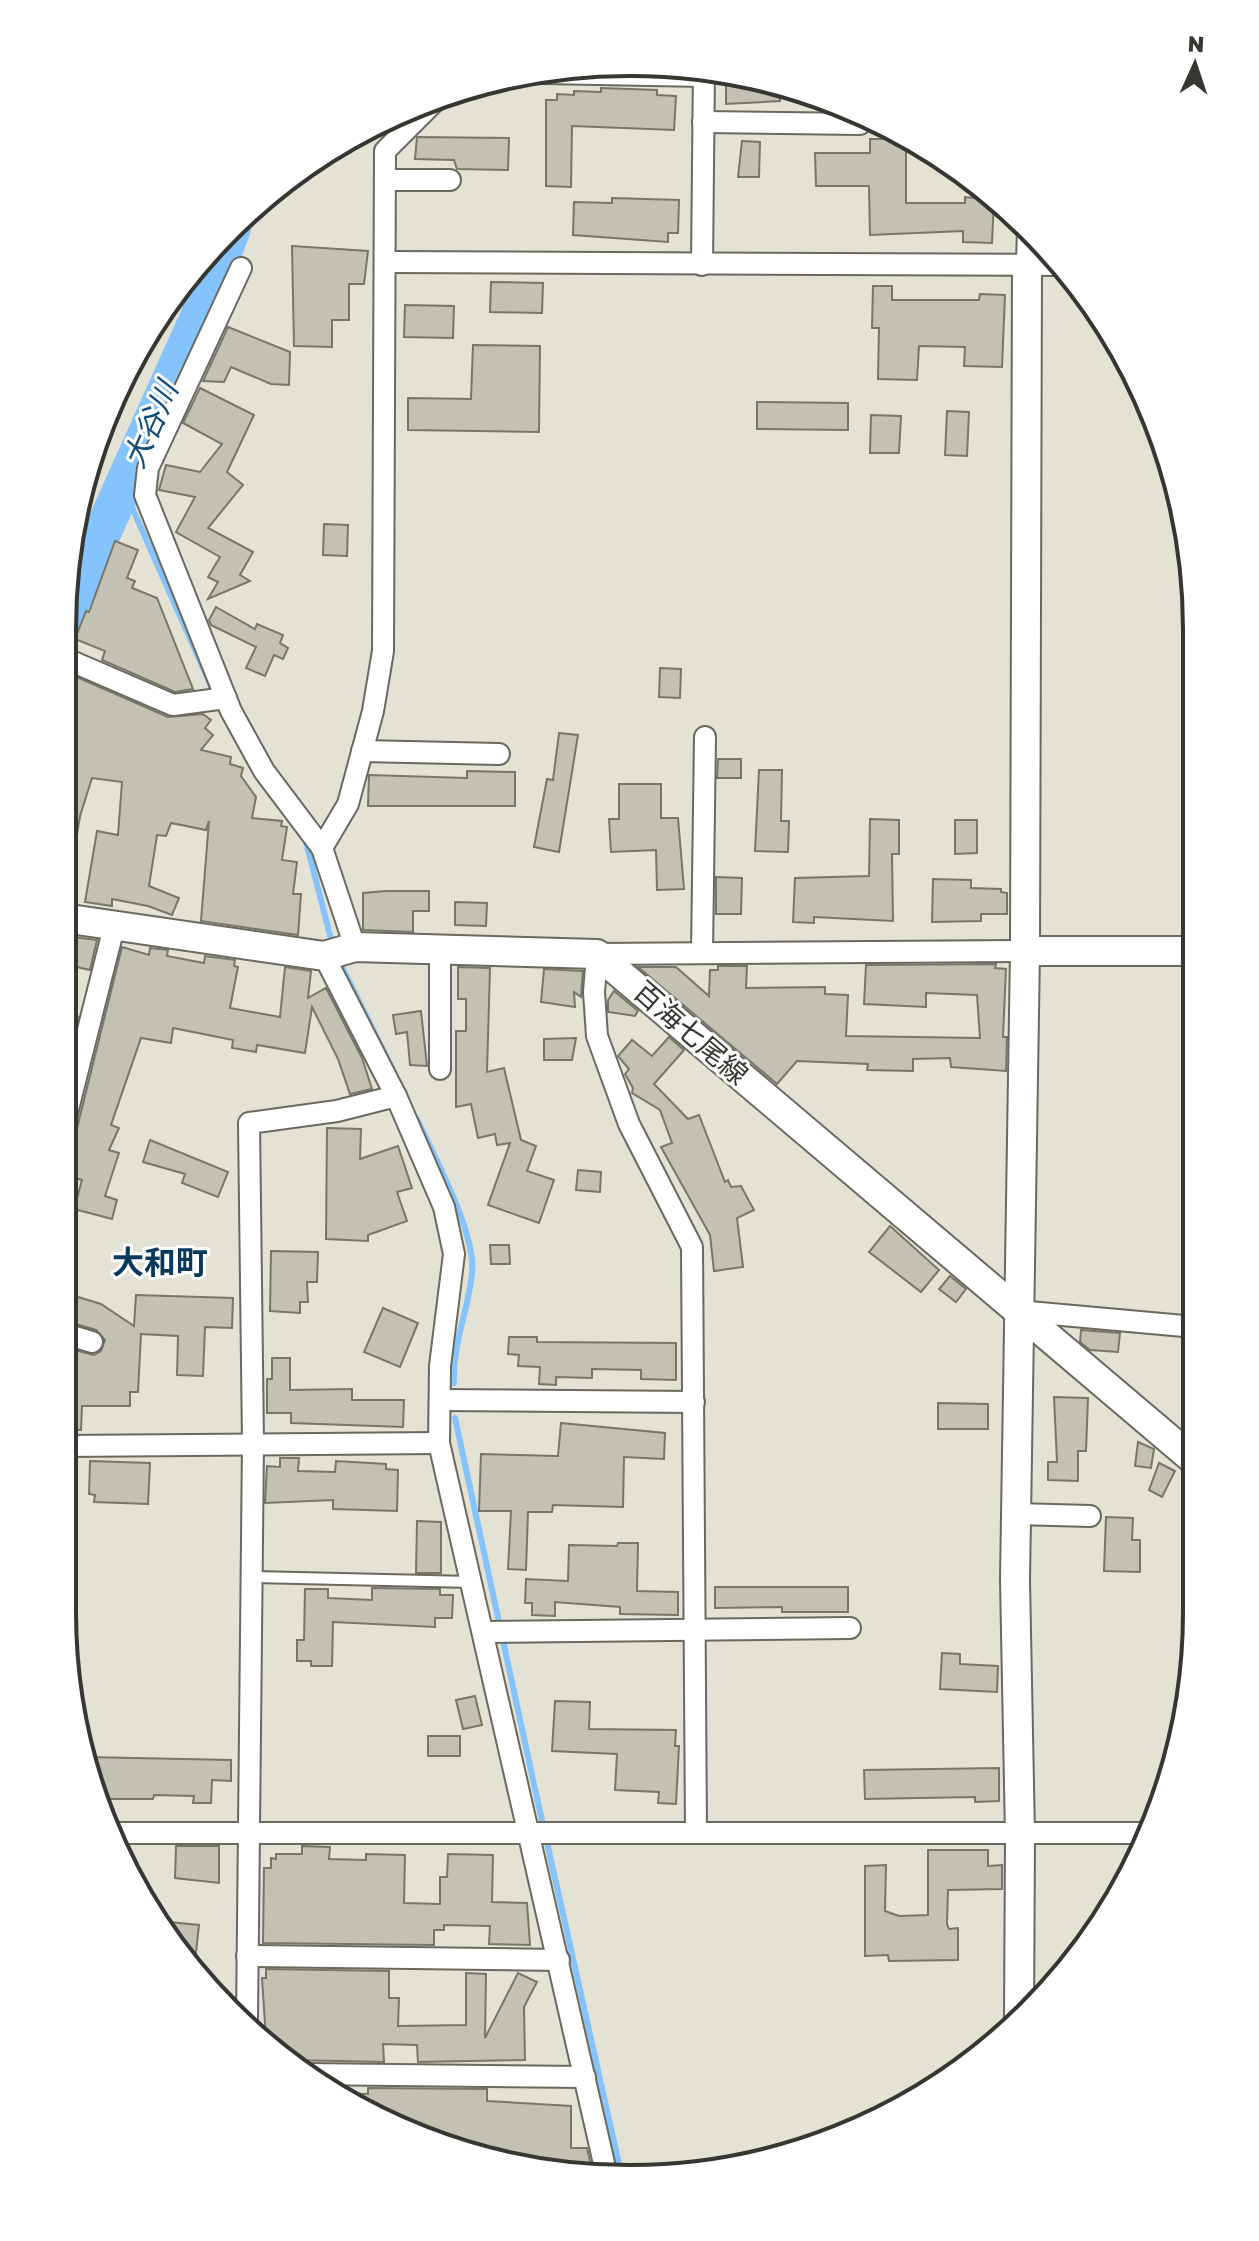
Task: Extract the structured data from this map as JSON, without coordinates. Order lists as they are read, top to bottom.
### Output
{
  "streets": {
    "street": ["百海七尾線"]
  },
  "districts": ["大和町"],
  "water": ["大谷川"],
  "north": "top"
}
